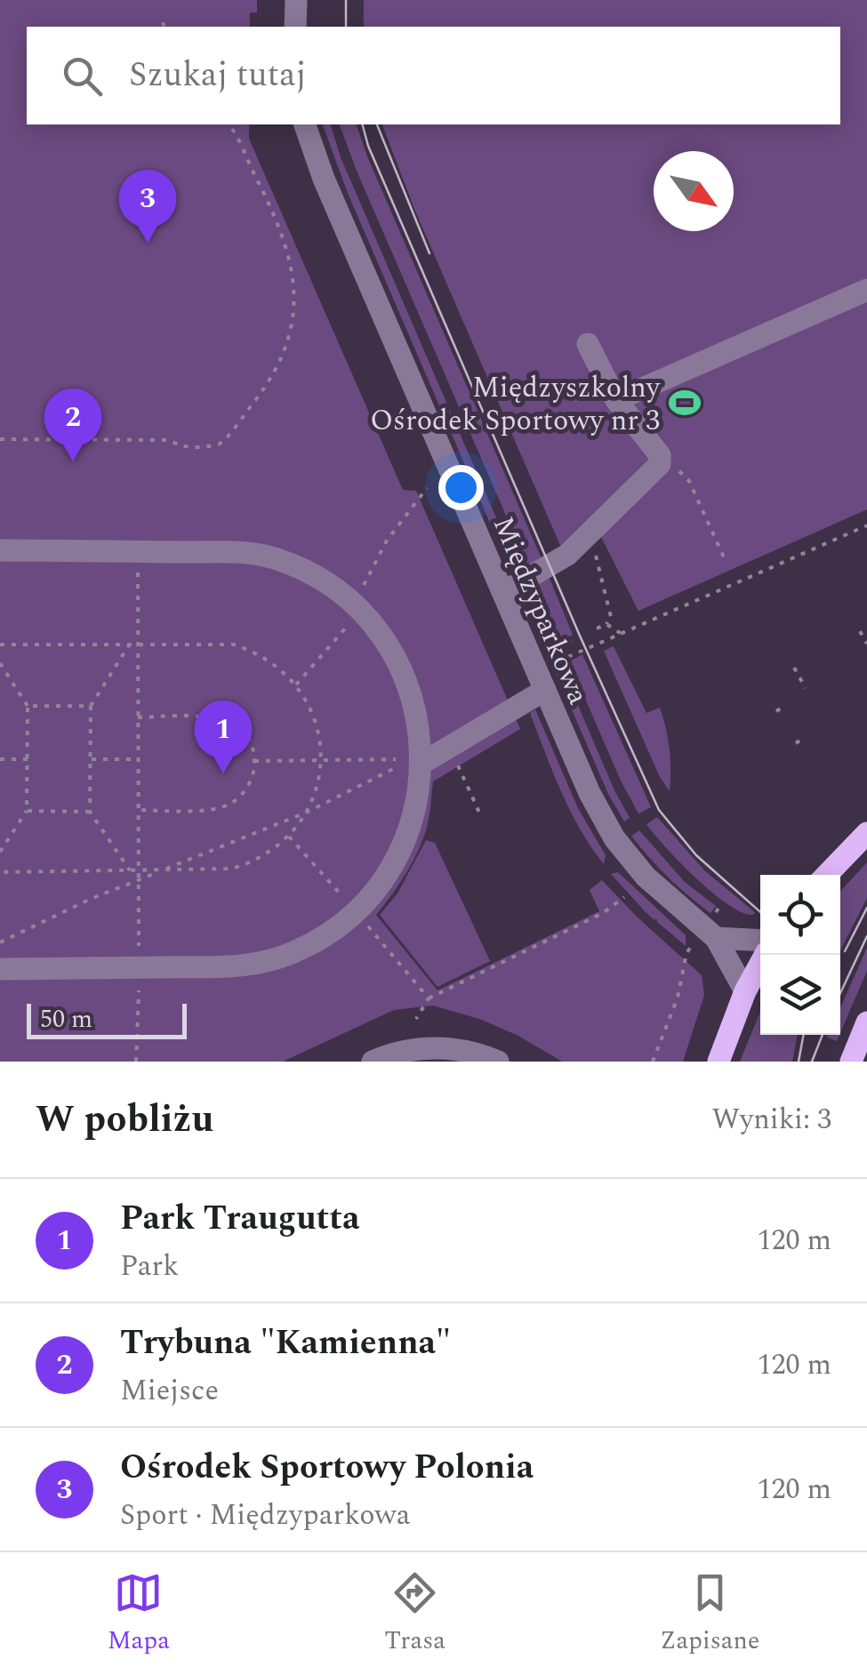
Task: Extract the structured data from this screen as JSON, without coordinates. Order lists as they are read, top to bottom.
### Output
{
  "streets": {
    "street": ["Międzyparkowa"]
  },
  "places": {
    "sports": ["Międzyszkolny Ośrodek Sportowy nr 3"]
  },
  "scale_bar": "50 m",
  "north": "bottom right",
  "page": {
    "search": "Szukaj tutaj",
    "pins": ["3", "2", "1"],
    "scale": "50 m",
    "heading": ["W pobliżu", "Wyniki: 3"],
    "list": [
      {
        "mark": "1",
        "name": "Park Traugutta",
        "note": "Park",
        "value": "120 m"
      },
      {
        "mark": "2",
        "name": "Trybuna \"Kamienna\"",
        "note": "Miejsce",
        "value": "120 m"
      },
      {
        "mark": "3",
        "name": "Ośrodek Sportowy Polonia",
        "note": "Sport · Międzyparkowa",
        "value": "120 m"
      }
    ],
    "nav": ["Mapa", "Trasa", "Zapisane"]
  }
}
